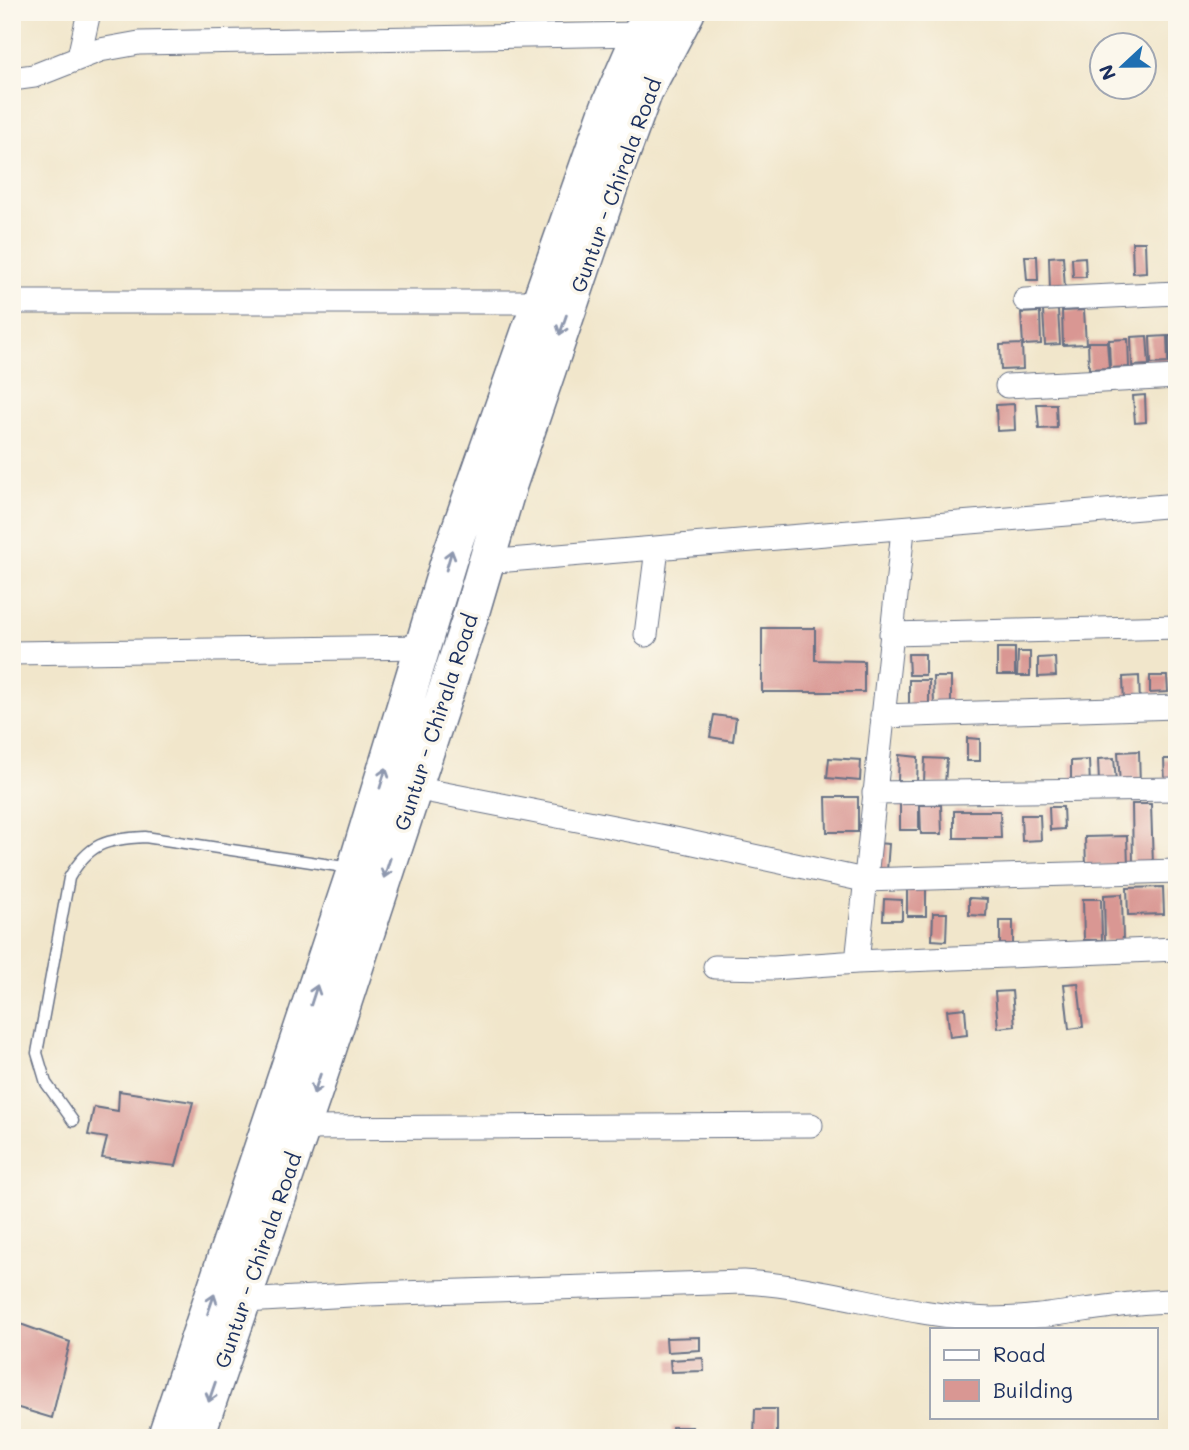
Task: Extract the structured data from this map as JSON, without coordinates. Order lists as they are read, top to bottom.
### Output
{
  "streets": {
    "main road": ["Guntur - Chirala Road"]
  },
  "legend": ["Road", "Building"],
  "north": "left"
}
